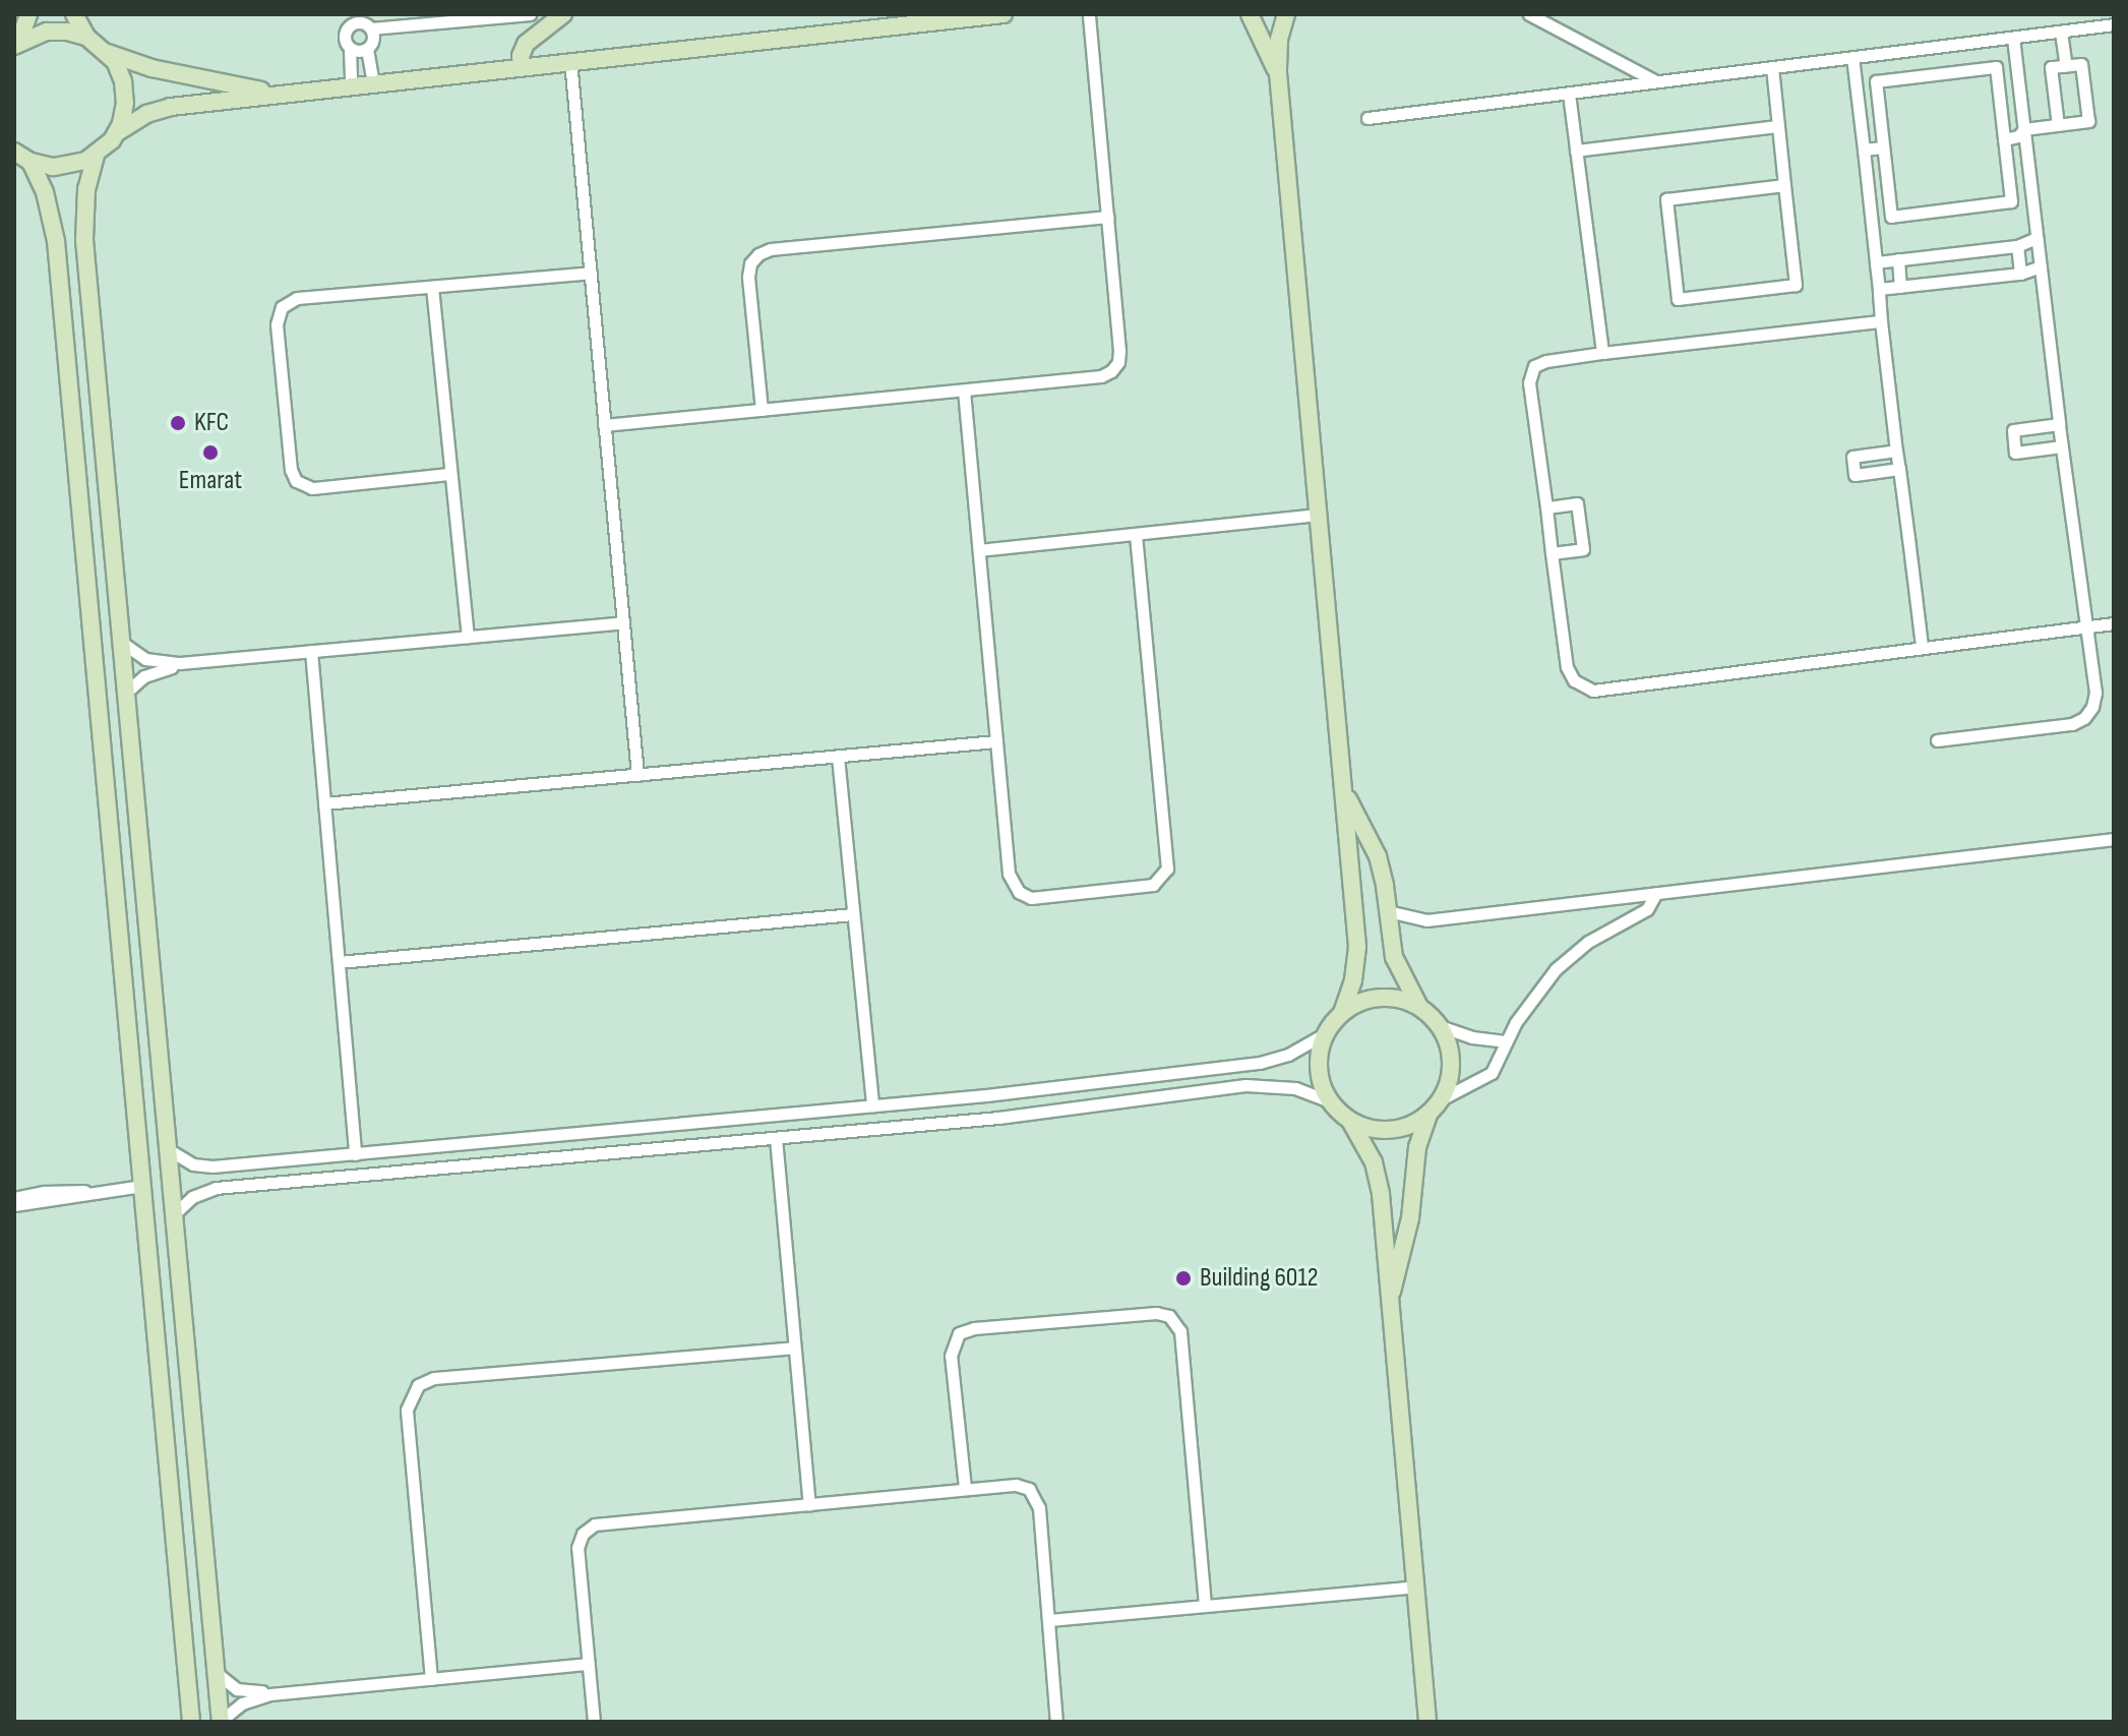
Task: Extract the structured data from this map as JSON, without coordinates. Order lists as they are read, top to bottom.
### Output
{
  "places": ["KFC", "Emarat", "Building 6012"]
}
